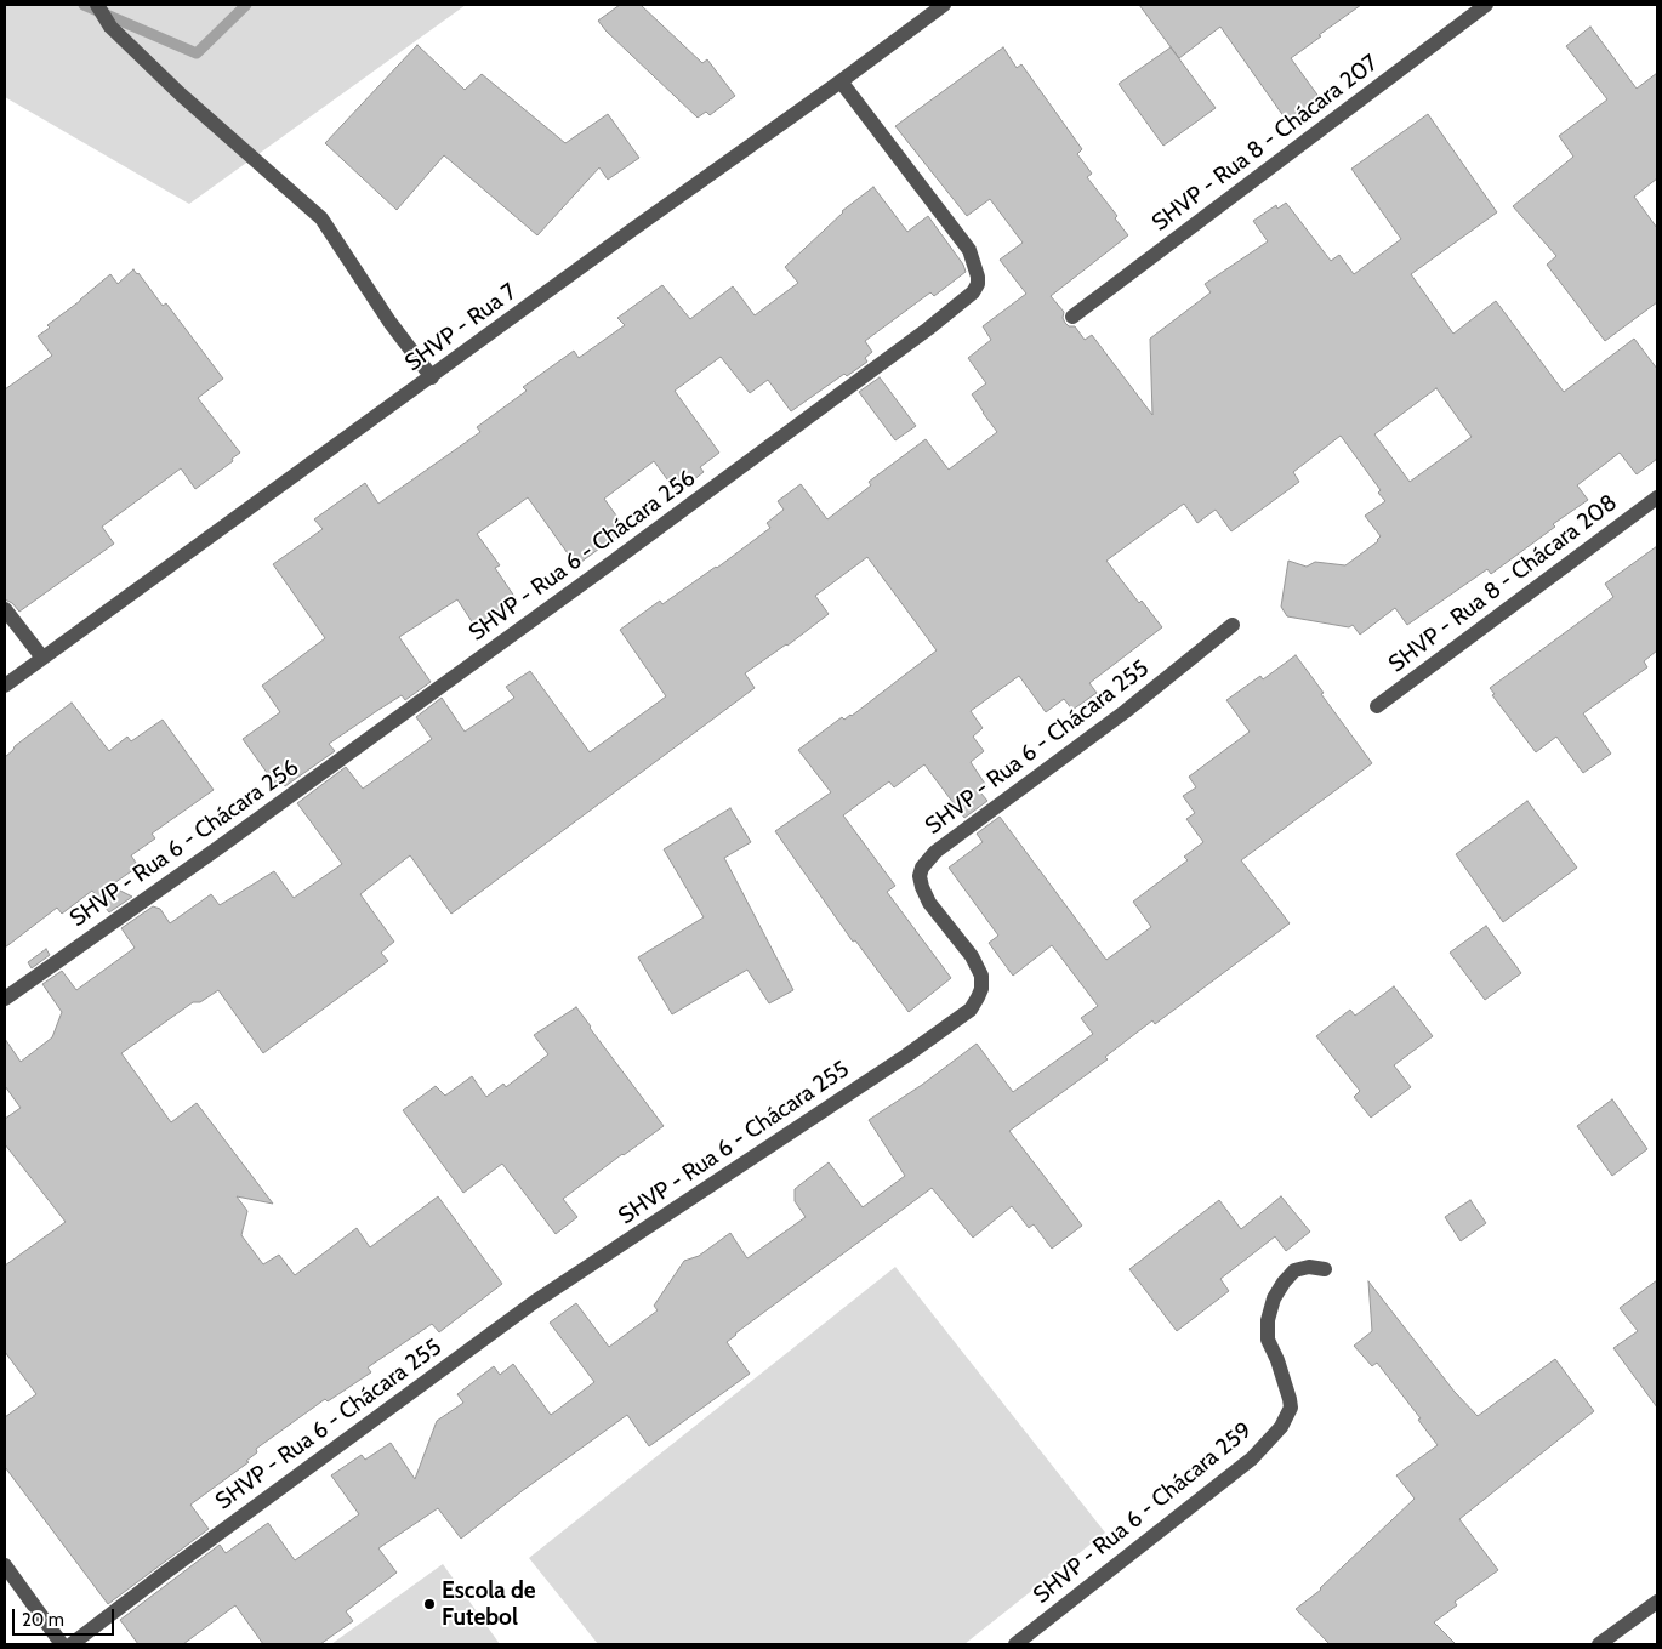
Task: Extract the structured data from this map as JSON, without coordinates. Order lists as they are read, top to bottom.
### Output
{
  "streets": {
    "street": [
      "SHVP - Rua 8 - Chácara 207",
      "SHVP - Rua 7",
      "SHVP - Rua 6 - Chácara 256",
      "SHVP - Rua 8 - Chácara 208",
      "SHVP - Rua 6 - Chácara 255",
      "SHVP - Rua 6 - Chácara 259"
    ]
  },
  "crossings": [
    ["SHVP - Rua 7", "SHVP - Rua 6 - Chácara 256"]
  ],
  "places": ["Escola de Futebol"],
  "scale_bar": "20 m"
}
